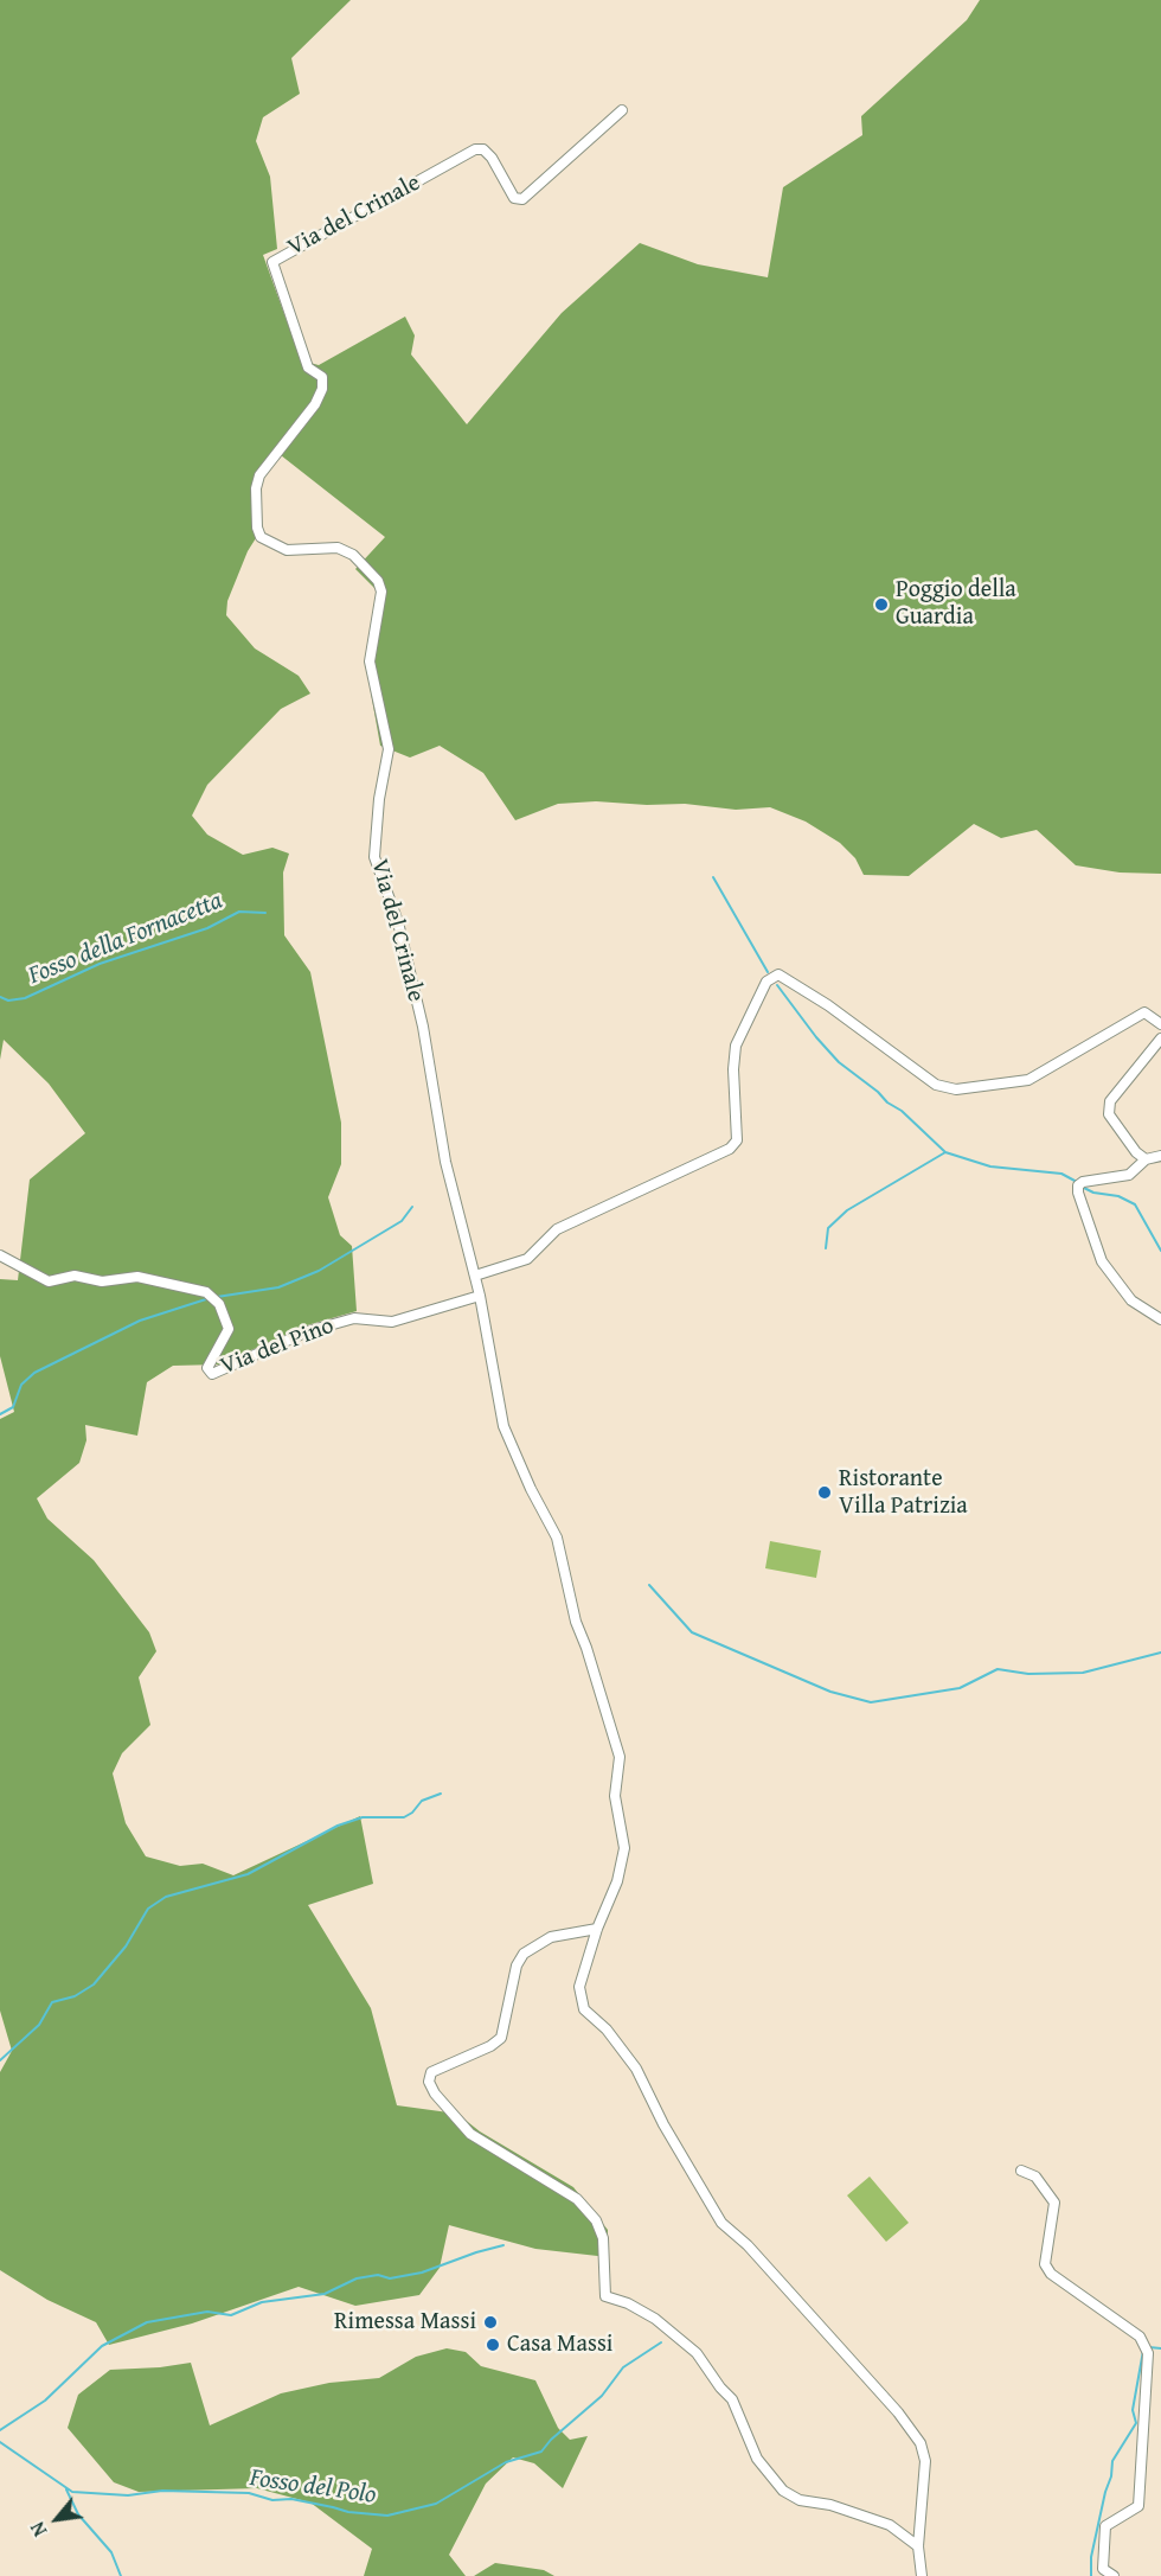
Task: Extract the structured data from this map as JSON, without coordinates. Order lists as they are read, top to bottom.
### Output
{
  "streets": {
    "street": ["Via del Crinale", "Via del Pino"]
  },
  "crossings": [
    ["Via del Crinale", "Via del Pino"]
  ],
  "water": ["Fosso della Fornacetta", "Fosso del Polo"],
  "places": [
    "Poggio della Guardia",
    "Ristorante Villa Patrizia",
    "Rimessa Massi",
    "Casa Massi"
  ],
  "north": "bottom left"
}
